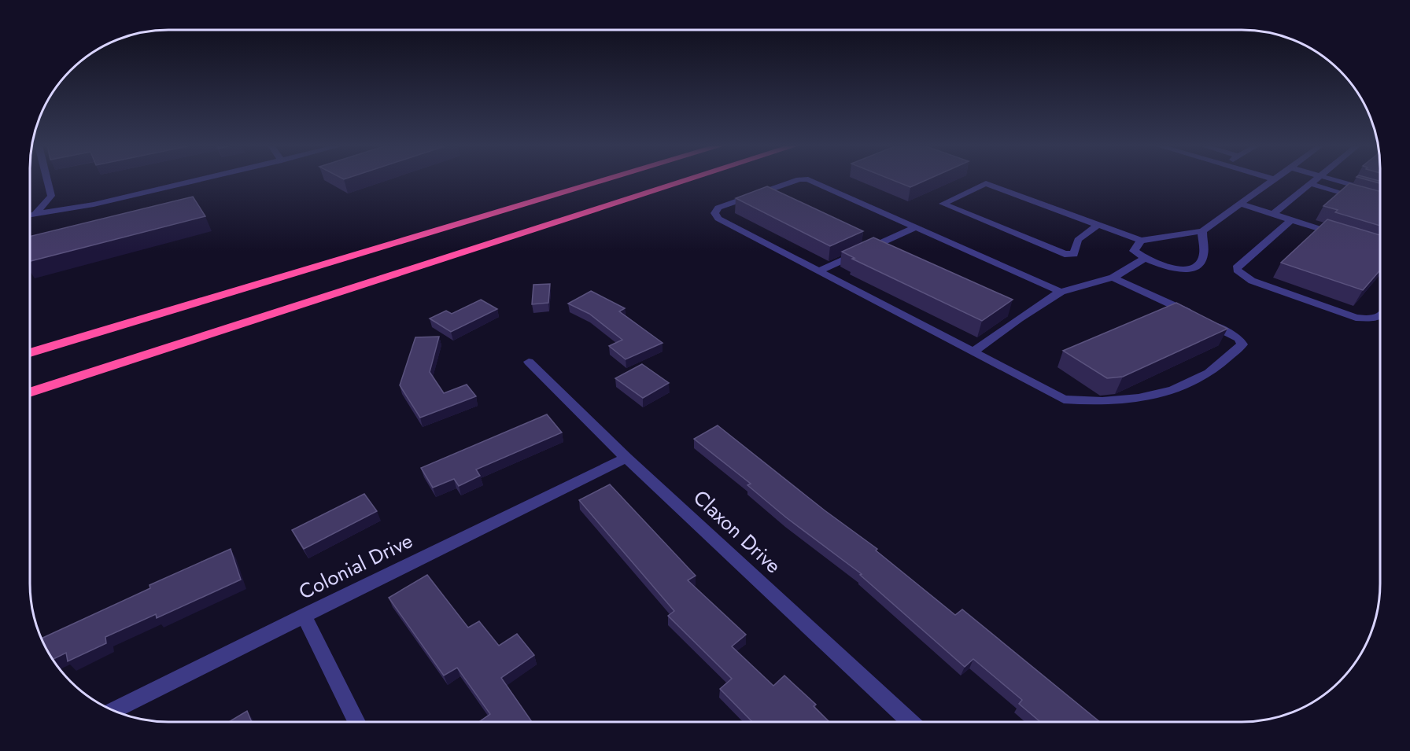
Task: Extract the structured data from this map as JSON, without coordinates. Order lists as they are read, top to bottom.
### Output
{
  "streets": {
    "street": ["Claxon Drive", "Colonial Drive"]
  },
  "crossings": [
    ["Claxon Drive", "Colonial Drive"]
  ]
}
